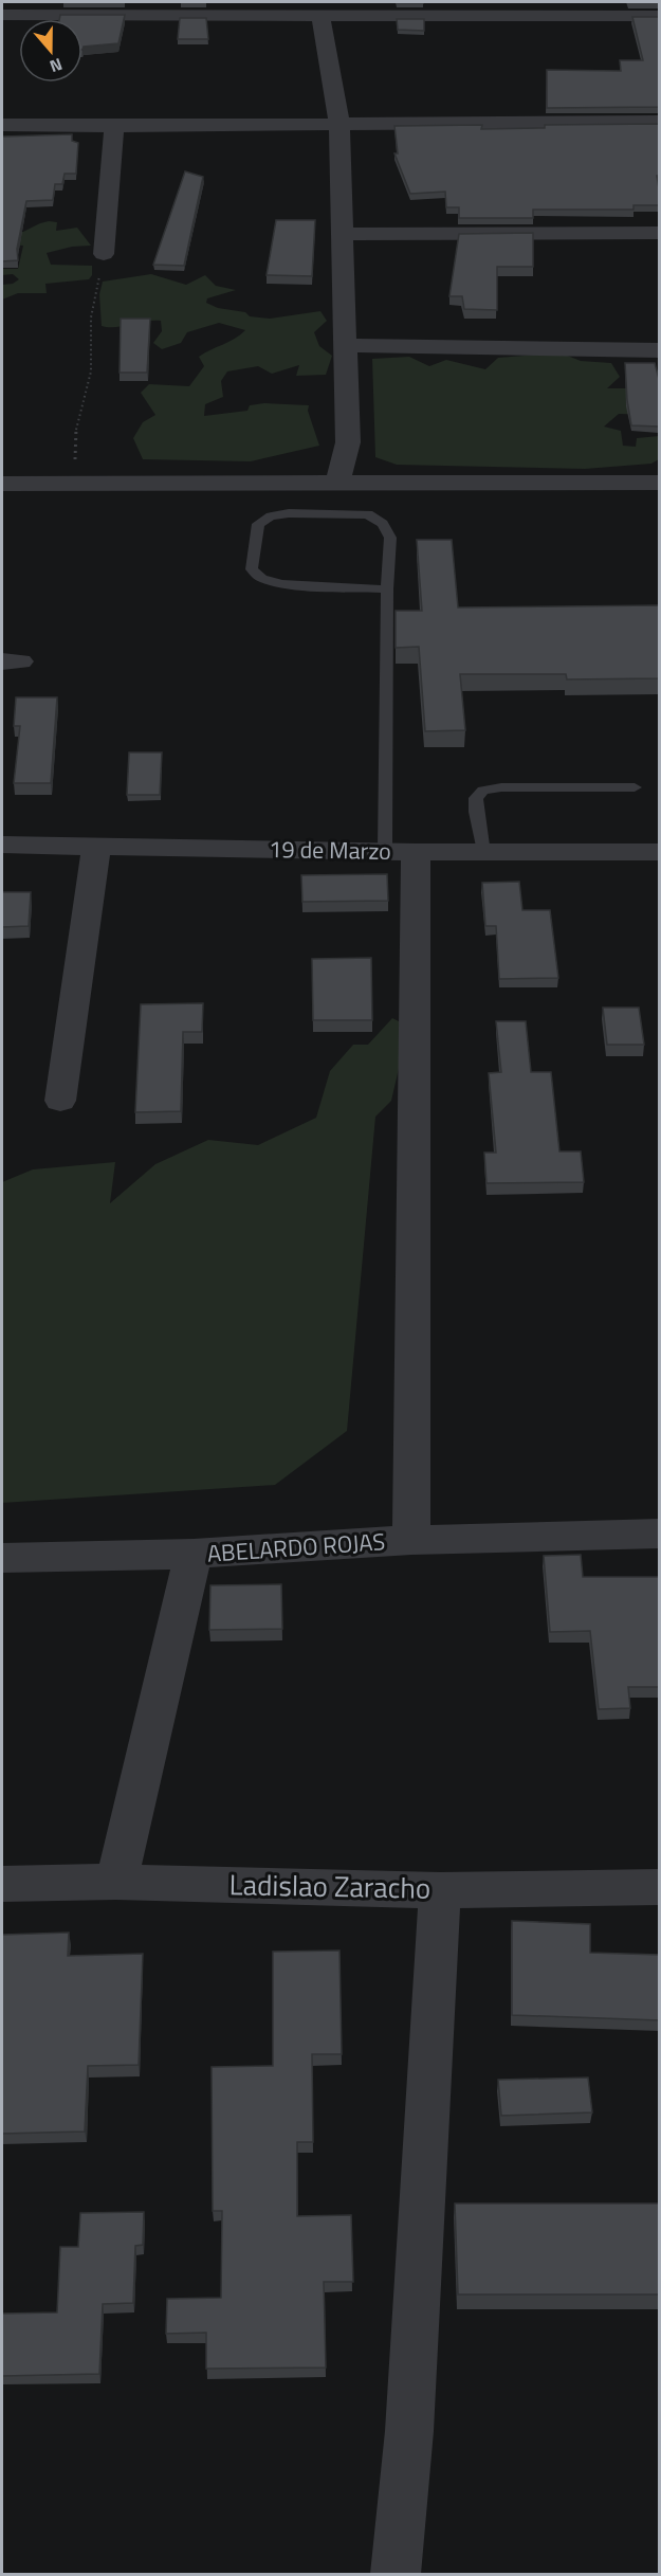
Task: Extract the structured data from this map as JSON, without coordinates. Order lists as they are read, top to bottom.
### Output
{
  "streets": {
    "street": ["19 de Marzo", "ABELARDO ROJAS", "Ladislao Zaracho"]
  },
  "crossings": [
    ["ABELARDO ROJAS", "Ladislao Zaracho"]
  ],
  "north": "bottom"
}
